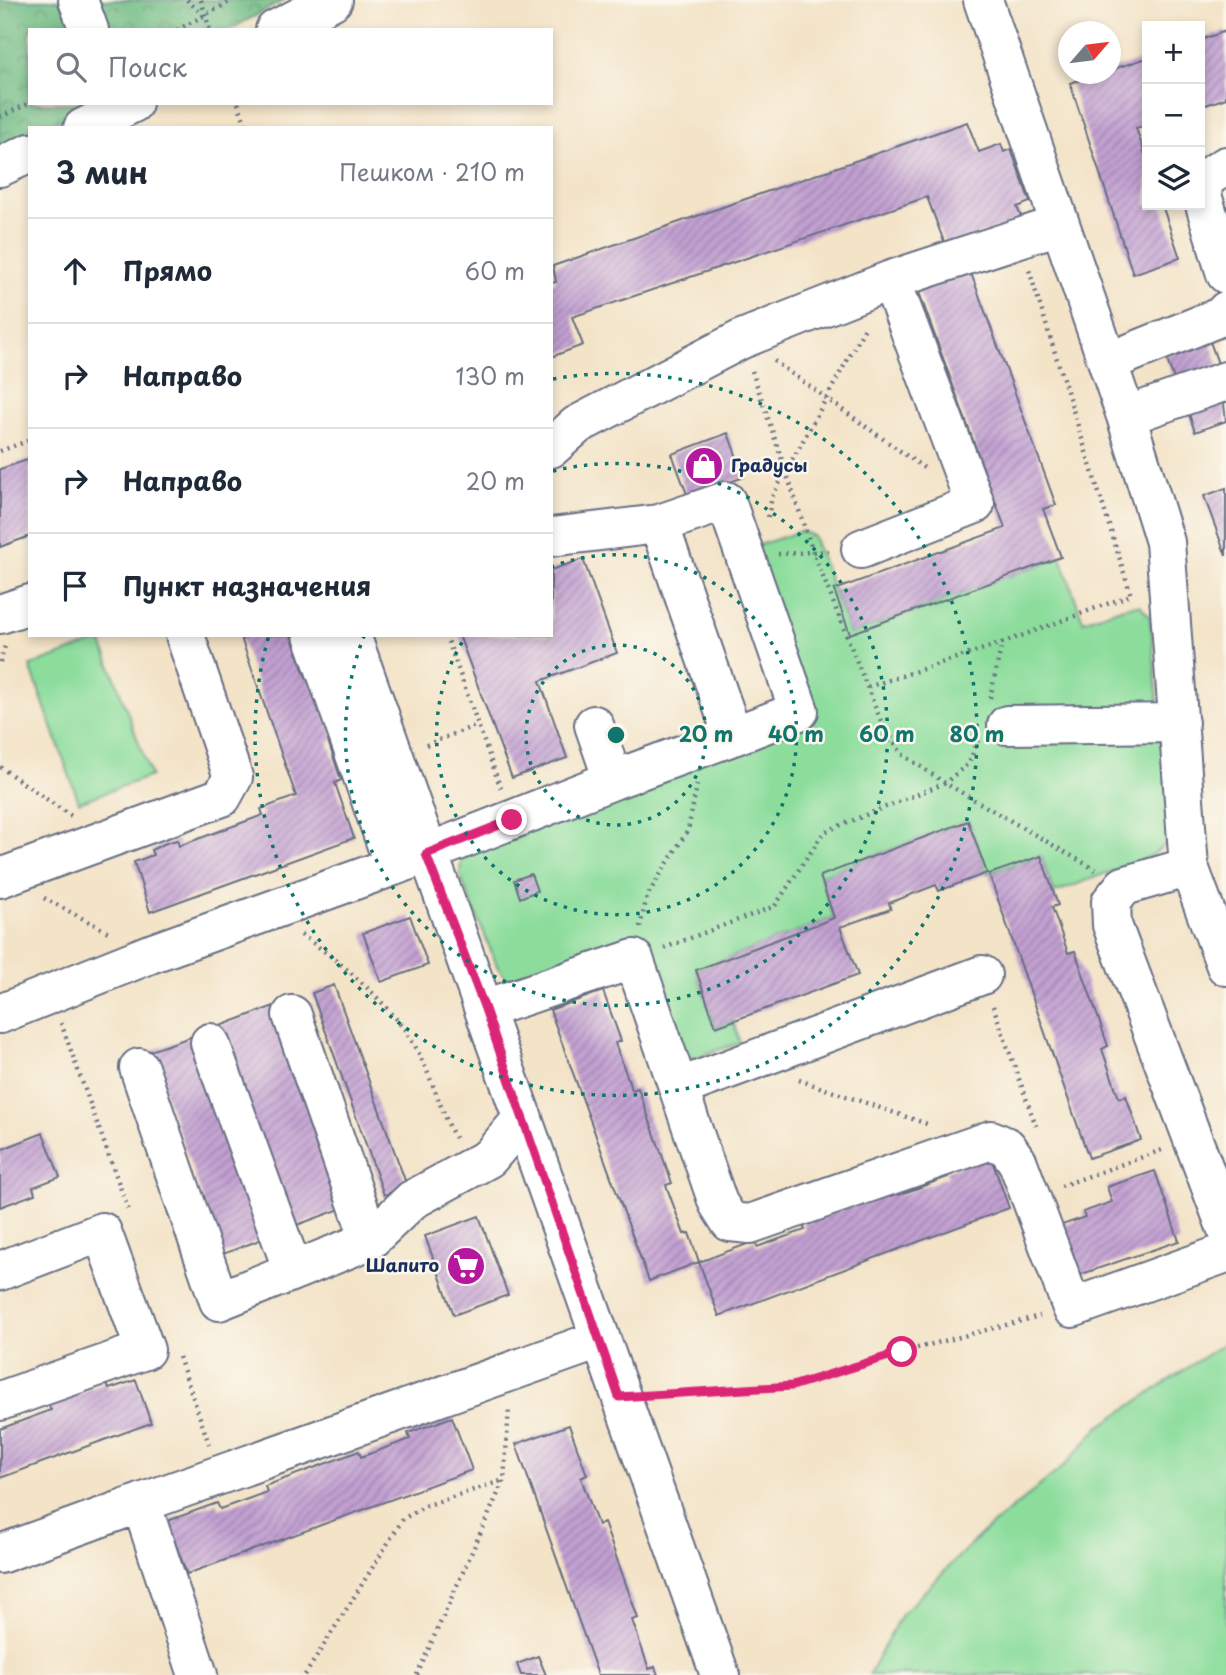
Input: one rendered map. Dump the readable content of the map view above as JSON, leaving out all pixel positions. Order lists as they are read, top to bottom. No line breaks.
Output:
{"places":{"shop":["Градусы"],"supermarket":["Шапито"]},"north":"top right","page":{"map_buttons":["+","−"],"search":"Поиск","heading":["3 мин","Пешком · 210 m"],"list":[["Прямо","60 m"],["Направо","130 m"],["Направо","20 m"],"Пункт назначения"]},"rings":["20 m","40 m","60 m","80 m"]}
